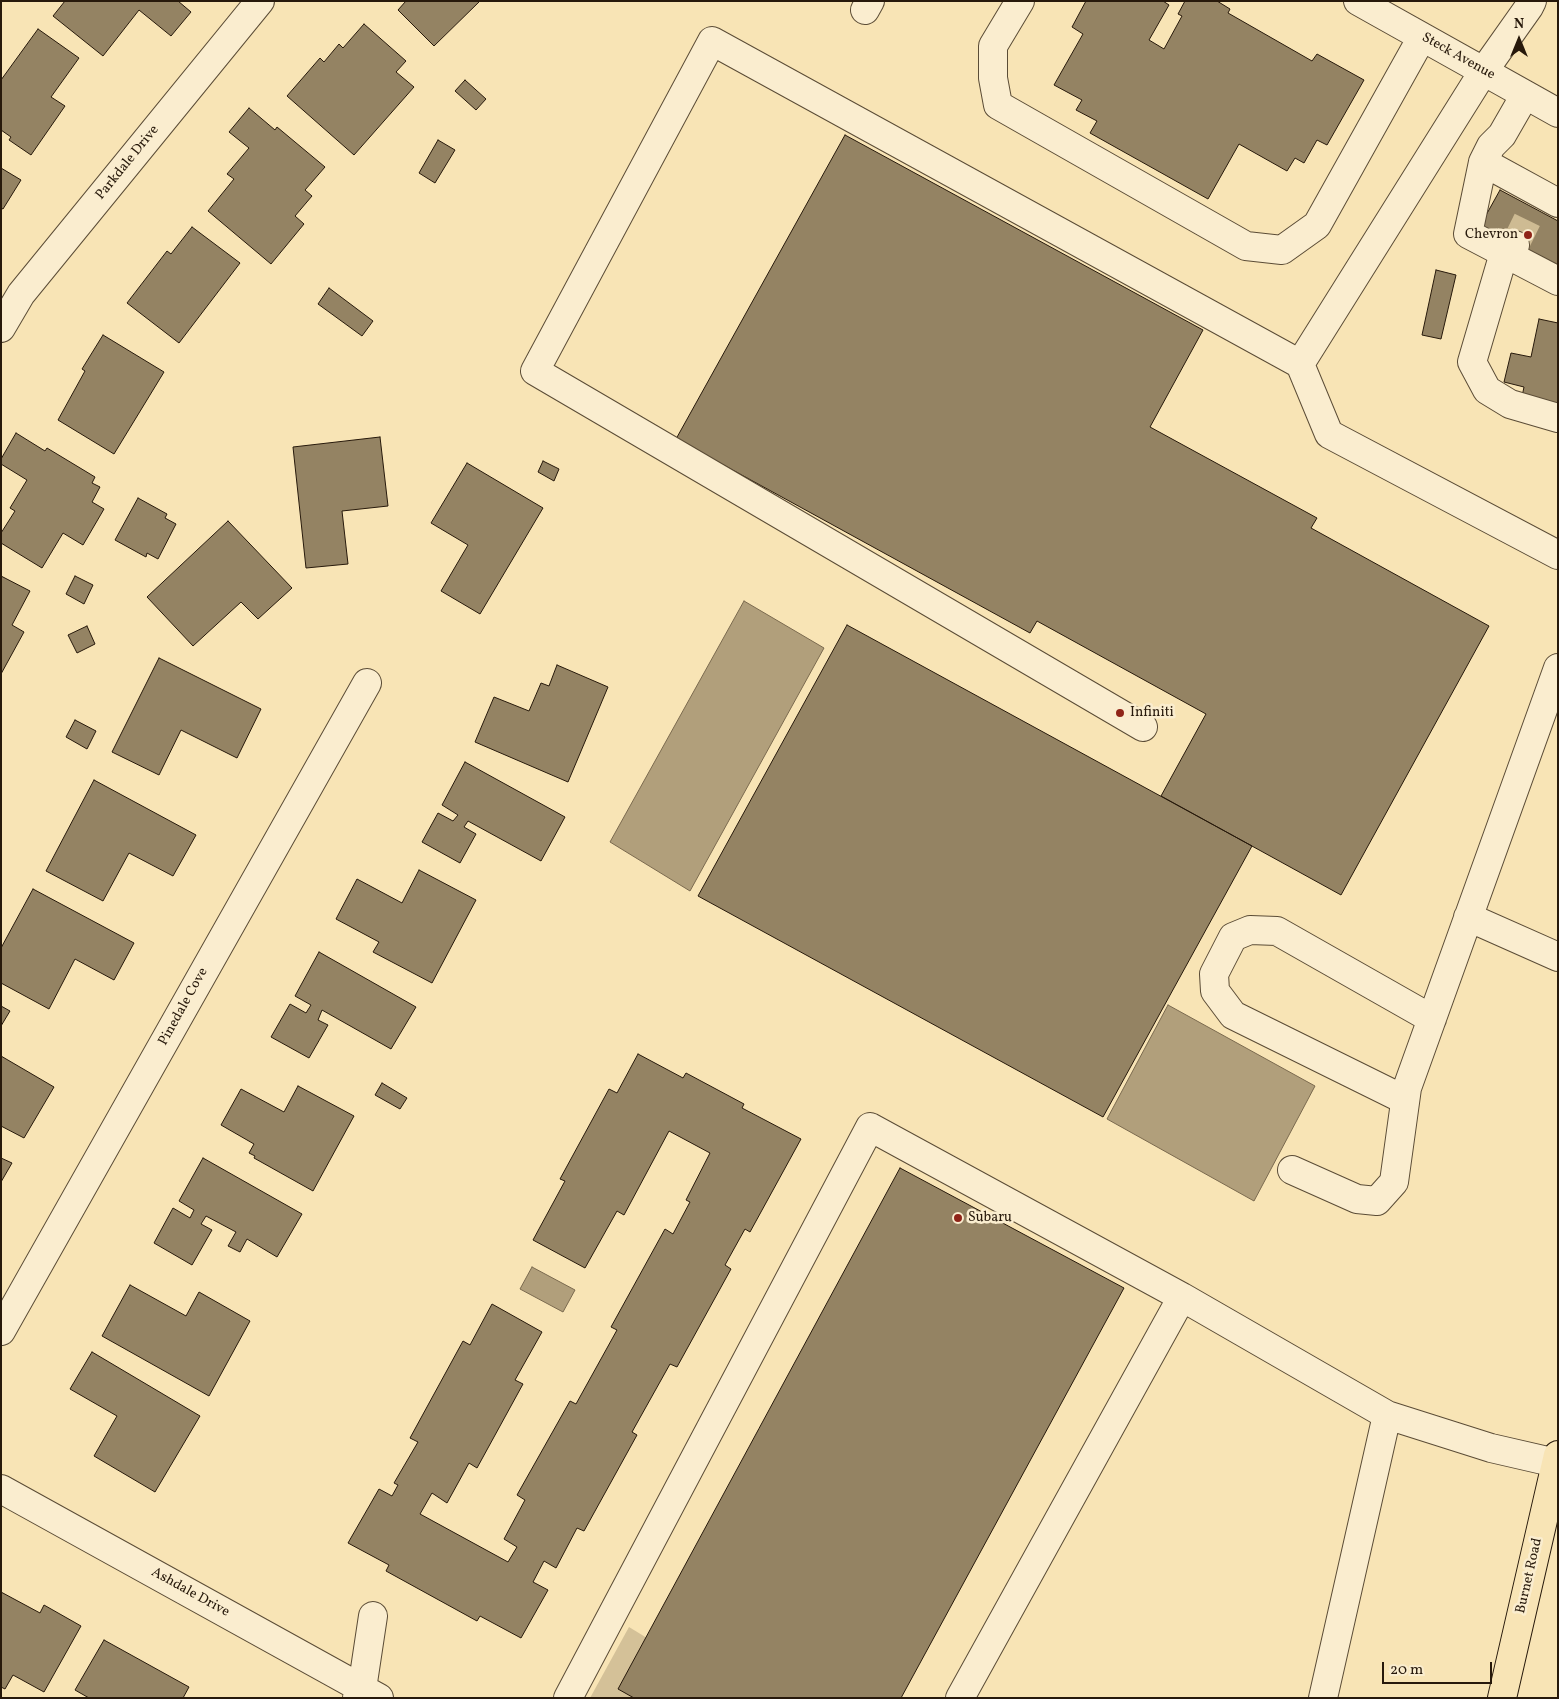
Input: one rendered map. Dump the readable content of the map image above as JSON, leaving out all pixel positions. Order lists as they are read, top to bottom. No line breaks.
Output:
{"streets":{"main road":["Burnet Road"],"street":["Steck Avenue","Parkdale Drive","Pinedale Cove","Ashdale Drive"]},"places":["Chevron","Infiniti","Subaru"],"scale_bar":"20 m","north":"top"}
